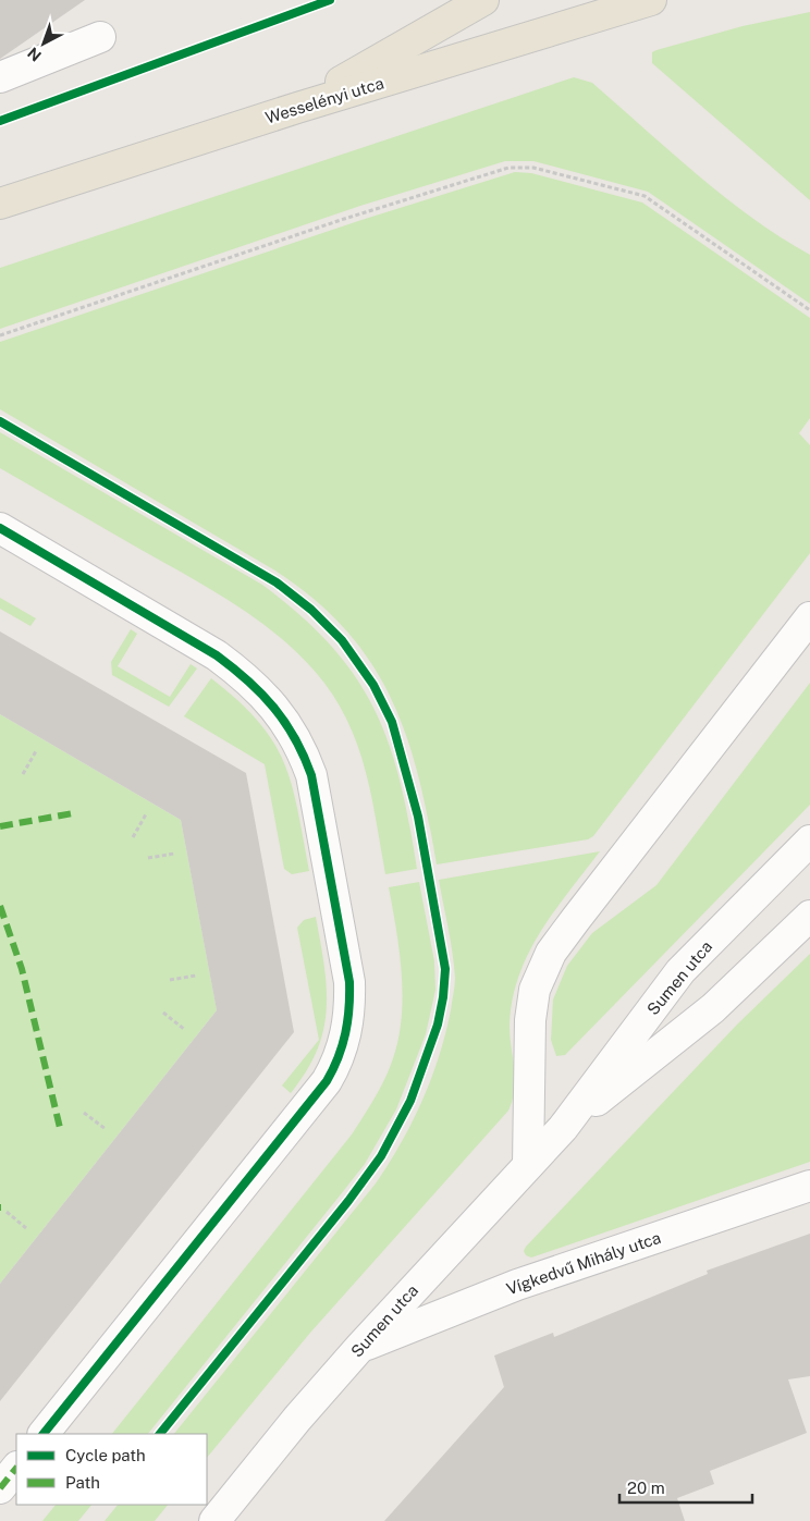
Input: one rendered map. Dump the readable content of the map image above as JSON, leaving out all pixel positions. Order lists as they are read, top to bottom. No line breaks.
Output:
{"streets":{"main road":["Wesselényi utca"],"street":["Sumen utca","Vígkedvű Mihály utca"]},"crossings":[["Sumen utca","Vígkedvű Mihály utca"]],"legend":["Cycle path","Path"],"scale_bar":"20 m","north":"bottom left"}
